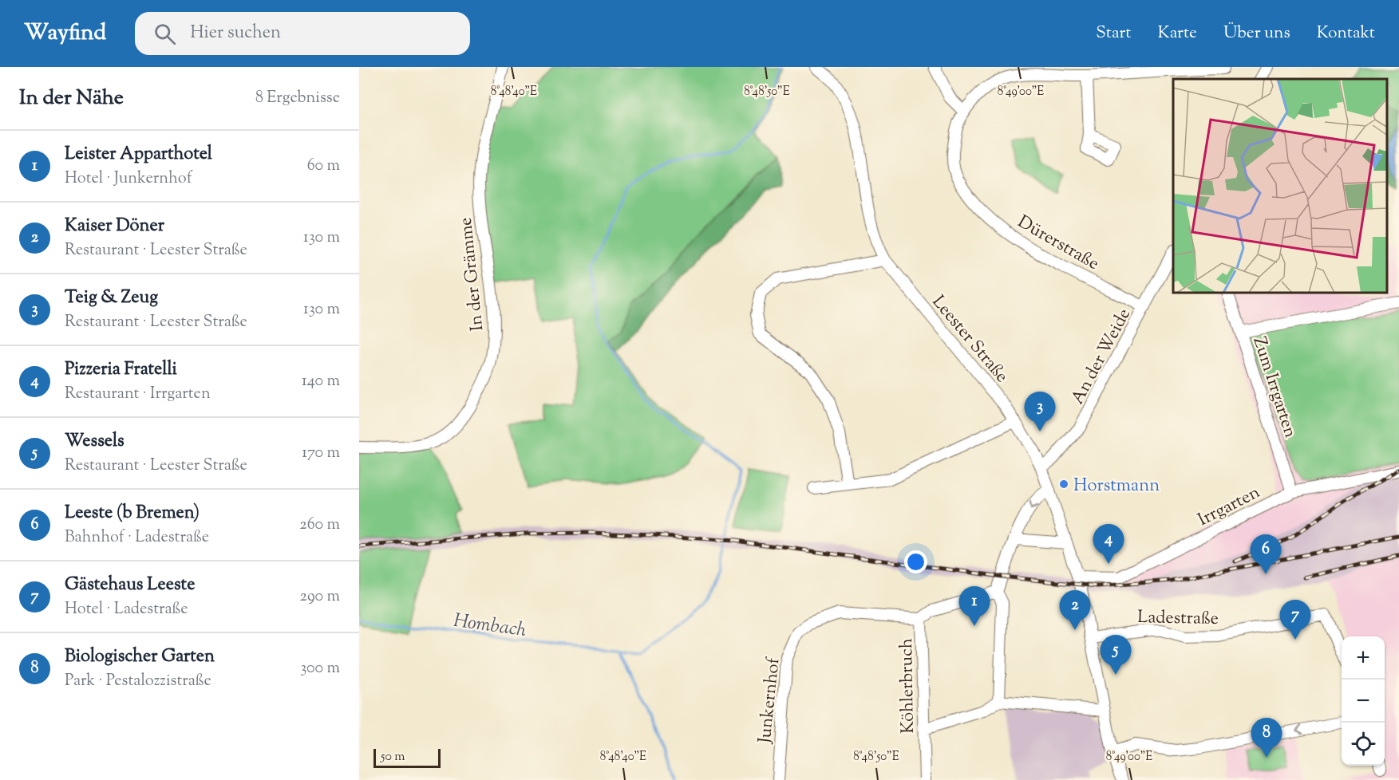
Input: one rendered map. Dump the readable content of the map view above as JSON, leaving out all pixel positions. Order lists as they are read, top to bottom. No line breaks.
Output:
{"streets":{"street":["Dürerstraße","In der Grämme","Leester Straße","An der Weide","Zum Irrgarten","Irrgarten","Ladestraße","Köhlerbruch","Junkernhof"]},"crossings":[["Dürerstraße","An der Weide"],["Leester Straße","An der Weide"],["Leester Straße","Irrgarten"],["Leester Straße","Ladestraße"],["Zum Irrgarten","Irrgarten"],["Köhlerbruch","Junkernhof"]],"water":["Hombach"],"places":["Horstmann"],"scale_bar":"50 m","page":{"header":"Wayfind","search":"Hier suchen","nav":["Start","Karte","Über uns","Kontakt"],"heading":["In der Nähe","8 Ergebnisse"],"list":[{"mark":"1","name":"Leister Apparthotel","note":"Hotel · Junkernhof","value":"60 m"},{"mark":"2","name":"Kaiser Döner","note":"Restaurant · Leester Straße","value":"130 m"},{"mark":"3","name":"Teig & Zeug","note":"Restaurant · Leester Straße","value":"130 m"},{"mark":"4","name":"Pizzeria Fratelli","note":"Restaurant · Irrgarten","value":"140 m"},{"mark":"5","name":"Wessels","note":"Restaurant · Leester Straße","value":"170 m"},{"mark":"6","name":"Leeste (b Bremen)","note":"Bahnhof · Ladestraße","value":"260 m"},{"mark":"7","name":"Gästehaus Leeste","note":"Hotel · Ladestraße","value":"290 m"},{"mark":"8","name":"Biologischer Garten","note":"Park · Pestalozzistraße","value":"300 m"}],"pins":["3","4","6","1","2","7","5","8"],"map_buttons":["+","−"],"scale":"50 m"},"coordinates":["8°48'40\"E","8°48'50\"E","8°49'00\"E"]}
